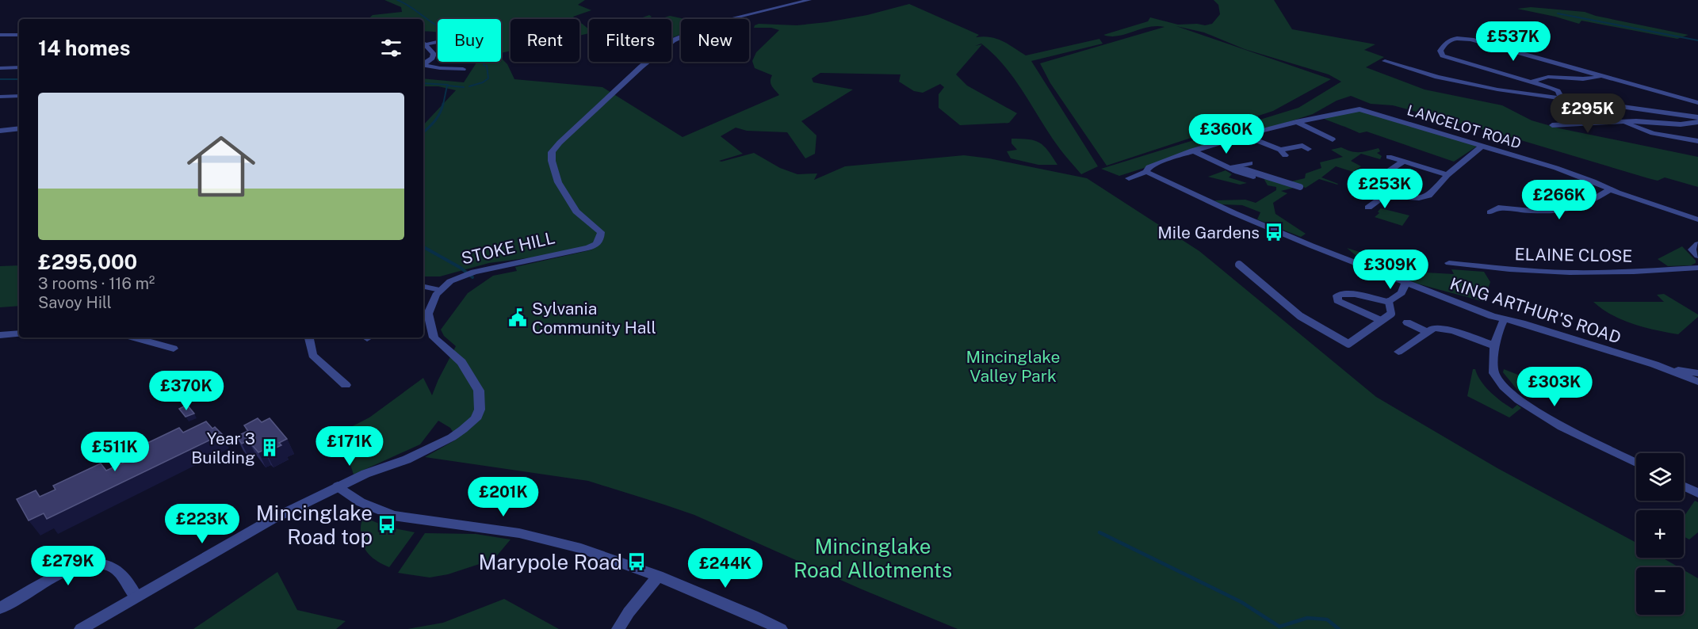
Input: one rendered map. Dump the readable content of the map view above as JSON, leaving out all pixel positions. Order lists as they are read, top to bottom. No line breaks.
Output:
{"streets":{"street":["LANCELOT ROAD","STOKE HILL","ELAINE CLOSE","KING ARTHUR'S ROAD"]},"parks":["Mincinglake Valley Park","Mincinglake Road Allotments"],"places":{"bus stop":["Mile Gardens","Mincinglake Road top","Marypole Road"],"public building":["Sylvania Community Hall"],"building":["Year 3 Building"]},"page":{"chip":["Buy","Rent","Filters","New"],"heading":"14 homes","price":["£537K","£295K","£360K","£253K","£266K","£309K","£303K","£370K","£171K","£511K","£201K","£223K","£279K","£244K"],"list":[{"name":"£295,000","note":"3 rooms · 116 m² · Savoy Hill"}],"map_buttons":["+","−"]}}
